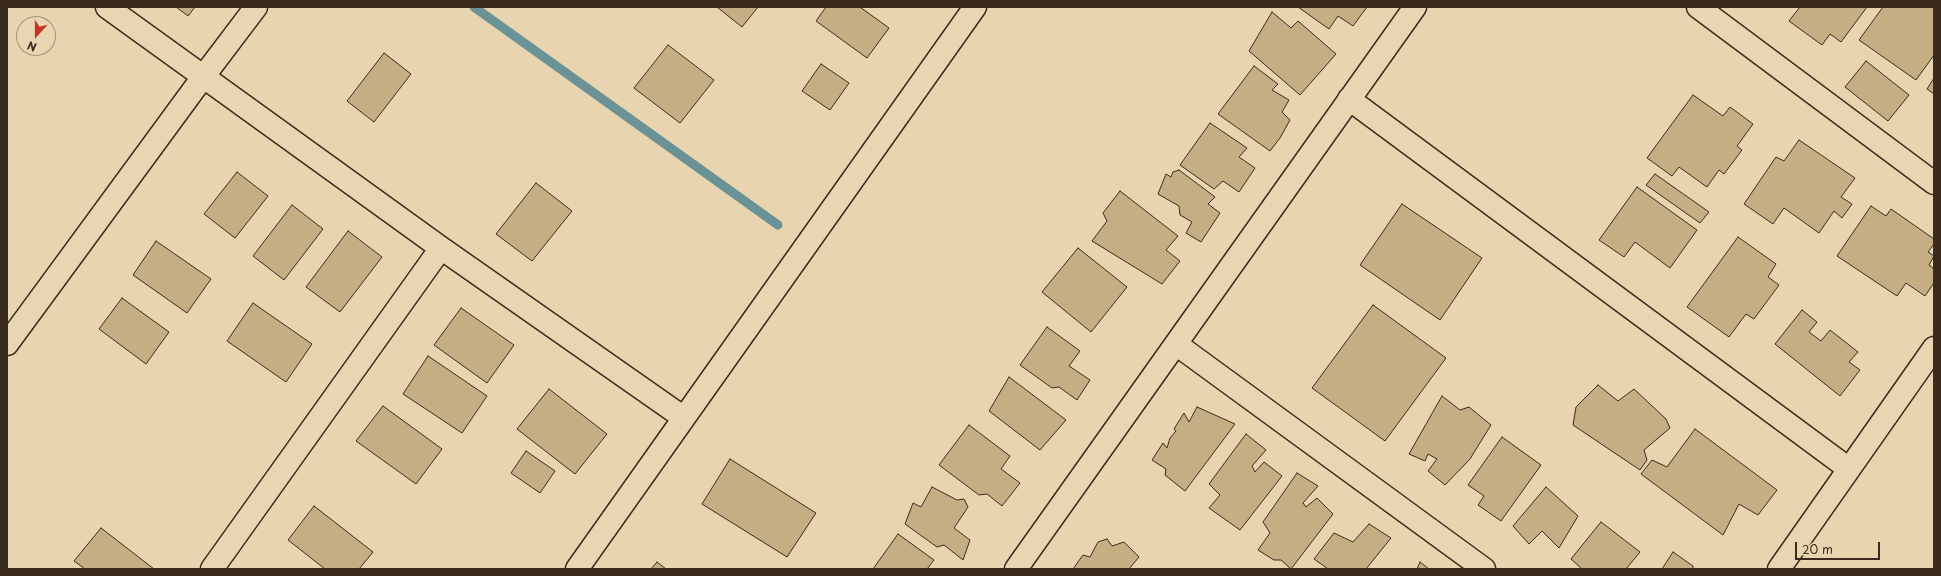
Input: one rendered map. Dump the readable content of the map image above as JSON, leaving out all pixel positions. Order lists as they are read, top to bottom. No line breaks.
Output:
{"scale_bar":"20 m","north":"bottom"}
